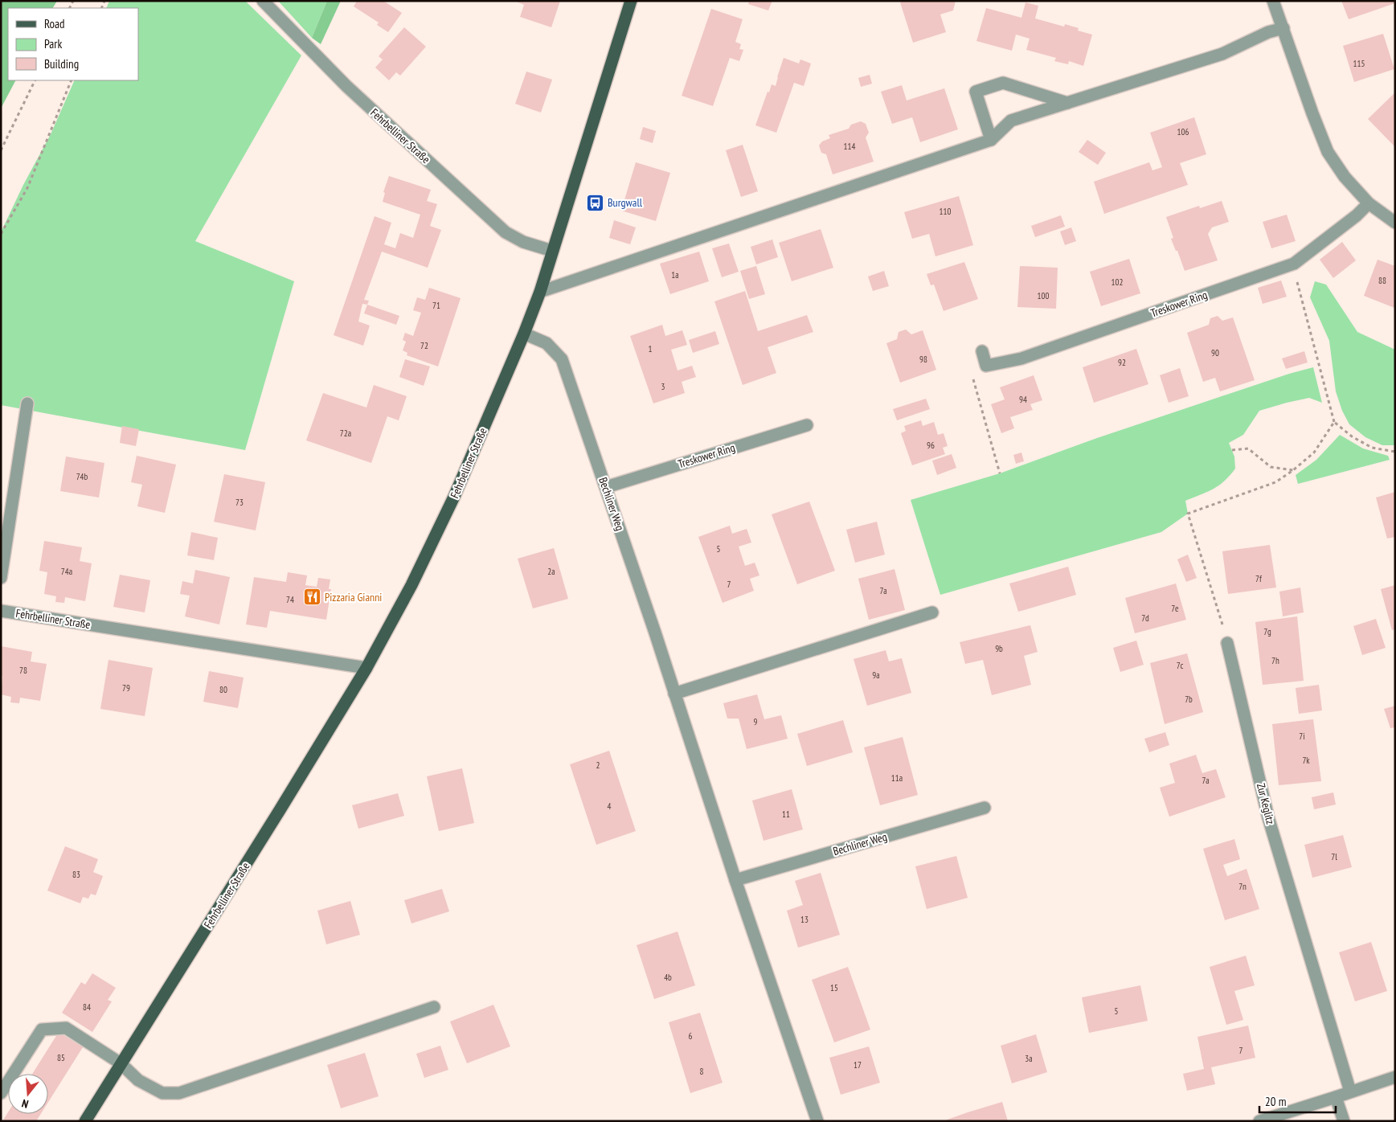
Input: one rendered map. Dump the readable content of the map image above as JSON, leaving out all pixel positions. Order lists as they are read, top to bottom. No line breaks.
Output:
{"streets":{"main road":["Fehrbelliner Straße"],"street":["Treskower Ring","Bechliner Weg","Zur Keglitz"]},"crossings":[["Fehrbelliner Straße","Bechliner Weg"],["Treskower Ring","Bechliner Weg"]],"places":{"bus stop":["Burgwall"],"restaurant":["Pizzaria Gianni"]},"house_numbers":["115","106","114","110","1a","88","102","100","71","72","1","90","98","92","3","94","72a","96","74b","73","5","74a","2a","7f","7","7a","74","7e","7d","7g","9b","7h","7c","78","9a","79","80","7b","9","7i","7k","2","11a","7a","4","11","7l","83","7n","13","4b","15","84","5","6","7","85","3a","17","8"],"legend":["Road","Park","Building"],"scale_bar":"20 m","north":"bottom"}
